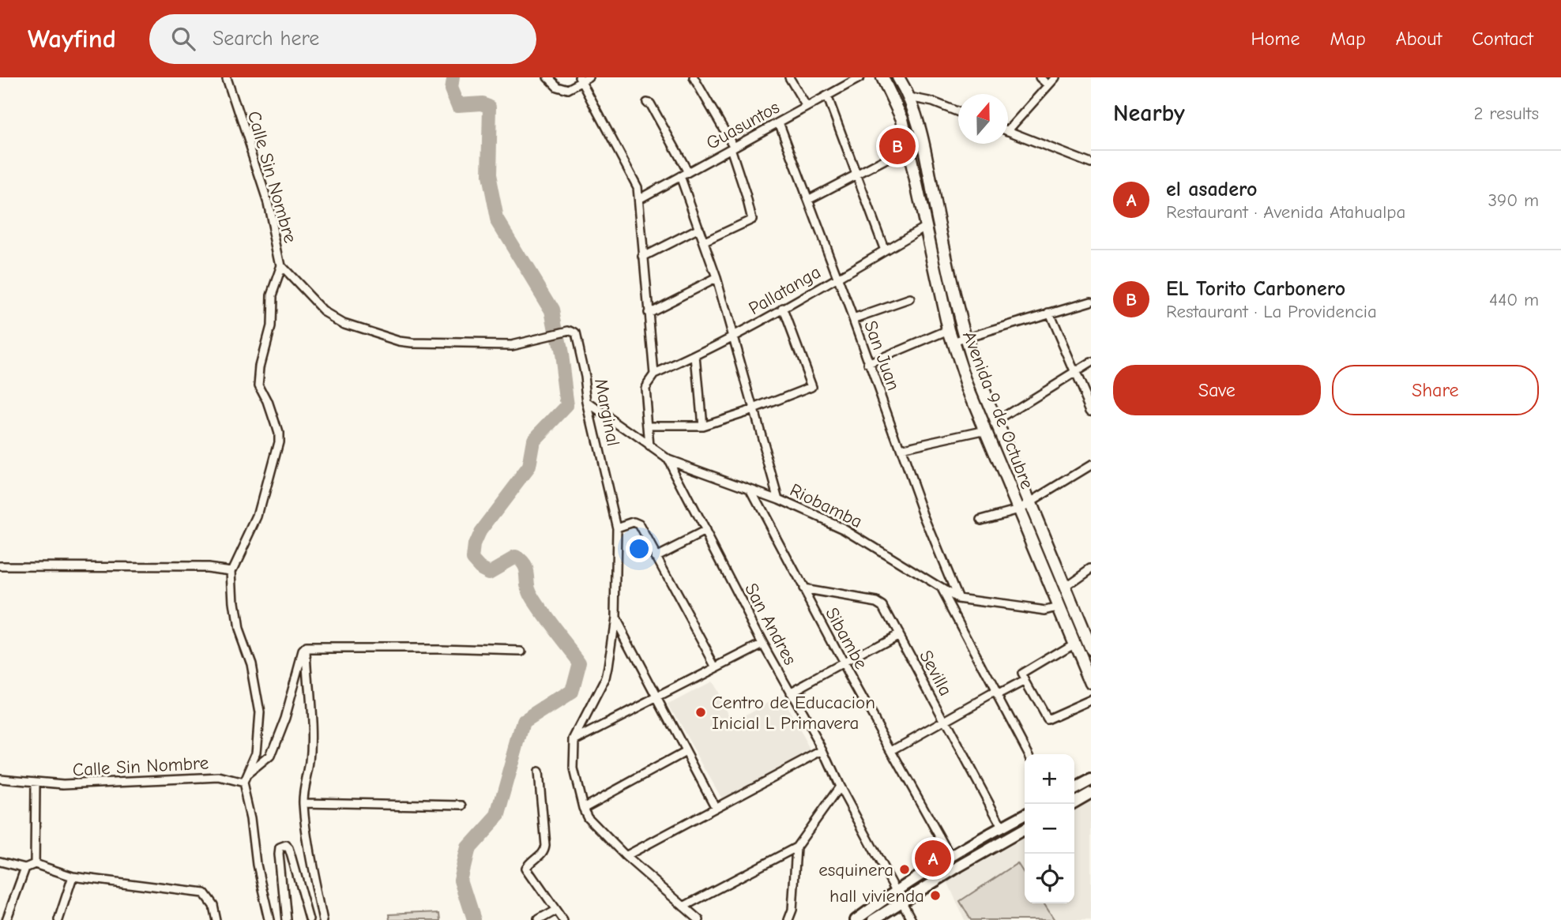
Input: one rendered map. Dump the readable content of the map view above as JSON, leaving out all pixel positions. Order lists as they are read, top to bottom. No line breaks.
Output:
{"streets":{"main road":["Avenida 9 de Octubre"],"street":["Guasuntos","Calle Sin Nombre","Pallatanga","San Juan","Marginal","Riobamba","San Andres","Sibambe","Sevilla"]},"crossings":[["Guasuntos","San Juan"],["Calle Sin Nombre","Marginal"],["Pallatanga","San Juan"],["Pallatanga","Avenida 9 de Octubre"],["San Juan","Riobamba"],["Avenida 9 de Octubre","Riobamba"],["Marginal","Riobamba"],["Riobamba","San Andres"],["Riobamba","Sibambe"],["Sibambe","Sevilla"]],"places":["Centro de Educacion Inicial L Primavera","esquinera","hall vivienda"],"north":"top","page":{"header":"Wayfind","search":"Search here","nav":["Home","Map","About","Contact"],"heading":["Nearby","2 results"],"pins":["B","A"],"list":[{"mark":"A","name":"el asadero","note":"Restaurant · Avenida Atahualpa","value":"390 m"},{"mark":"B","name":"EL Torito Carbonero","note":"Restaurant · La Providencia","value":"440 m"}],"buttons":["Save","Share"],"map_buttons":["+","−"]}}
